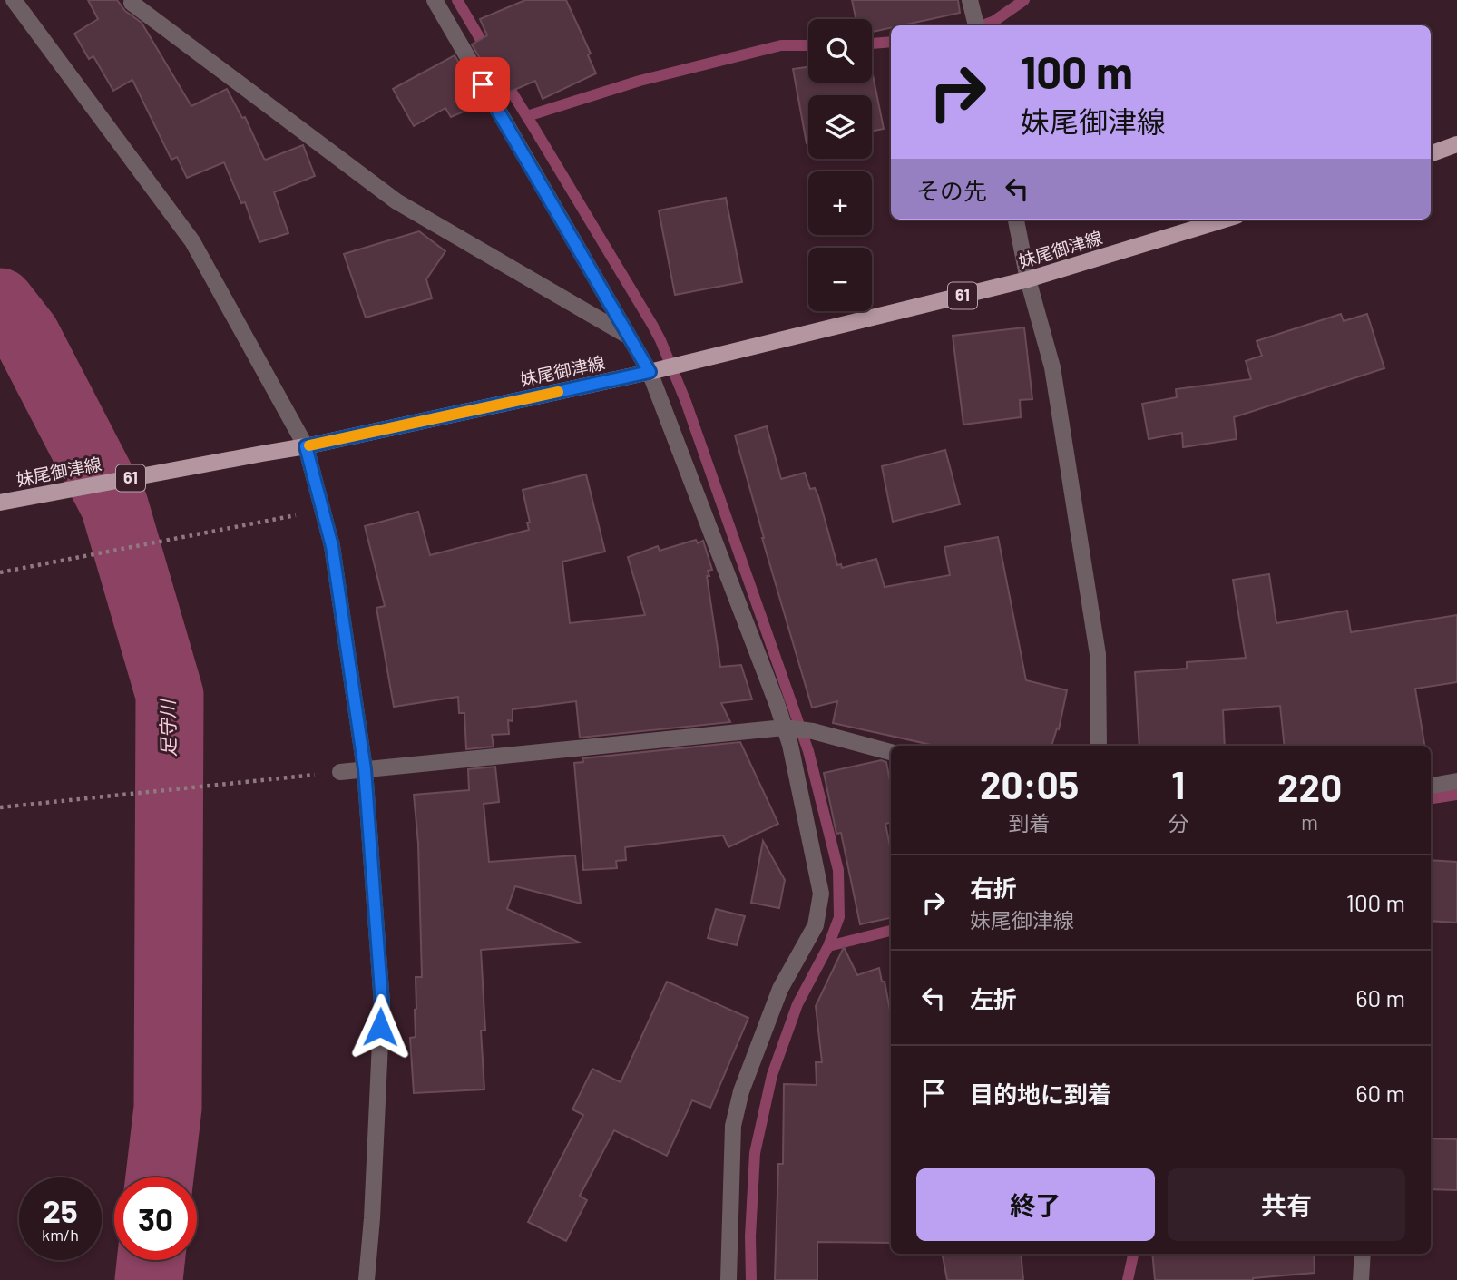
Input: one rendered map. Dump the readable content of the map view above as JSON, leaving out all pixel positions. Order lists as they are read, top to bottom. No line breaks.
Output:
{"streets":{"main road":["妹尾御津線","61"]},"water":["足守川"],"page":{"map_buttons":["+","−"],"turn":["100 m","妹尾御津線"],"then":"その先","eta":["20:05","到着","1","分","220","m"],"list":[{"name":"右折","note":"妹尾御津線","value":"100 m"},{"name":"左折","value":"60 m"},{"name":"目的地に到着","value":"60 m"}],"buttons":["終了","共有"],"speed":"25 km/h","limit":"30"}}
